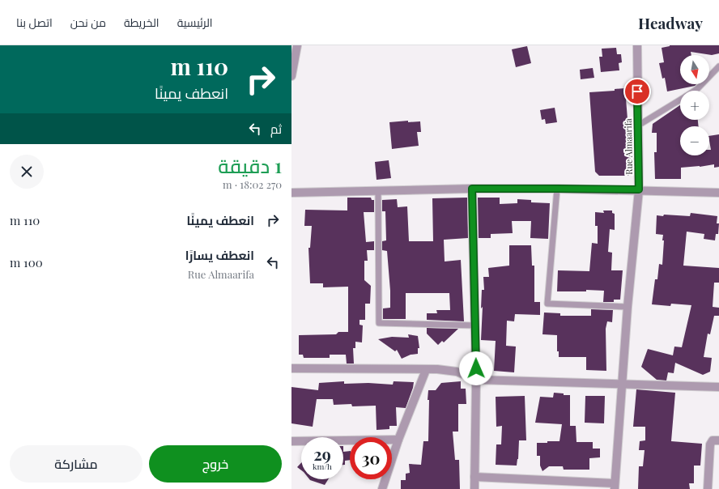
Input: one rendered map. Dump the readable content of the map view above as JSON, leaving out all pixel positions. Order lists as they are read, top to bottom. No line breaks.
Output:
{"streets":{"street":["Rue Almaarifa"]},"north":"bottom","page":{"header":"Headway","nav":["الرئيسية","الخريطة","من نحن","اتصل بنا"],"turn":["110 m","انعطف يمينًا"],"map_buttons":["+","−"],"then":"ثم","heading":["1 دقيقة","270 m · 18:02"],"list":[{"name":"انعطف يمينًا","value":"110 m"},{"name":"انعطف يسارًا","note":"Rue Almaarifa","value":"100 m"}],"speed":"29 km/h","limit":"30","buttons":["خروج","مشاركة"]}}
